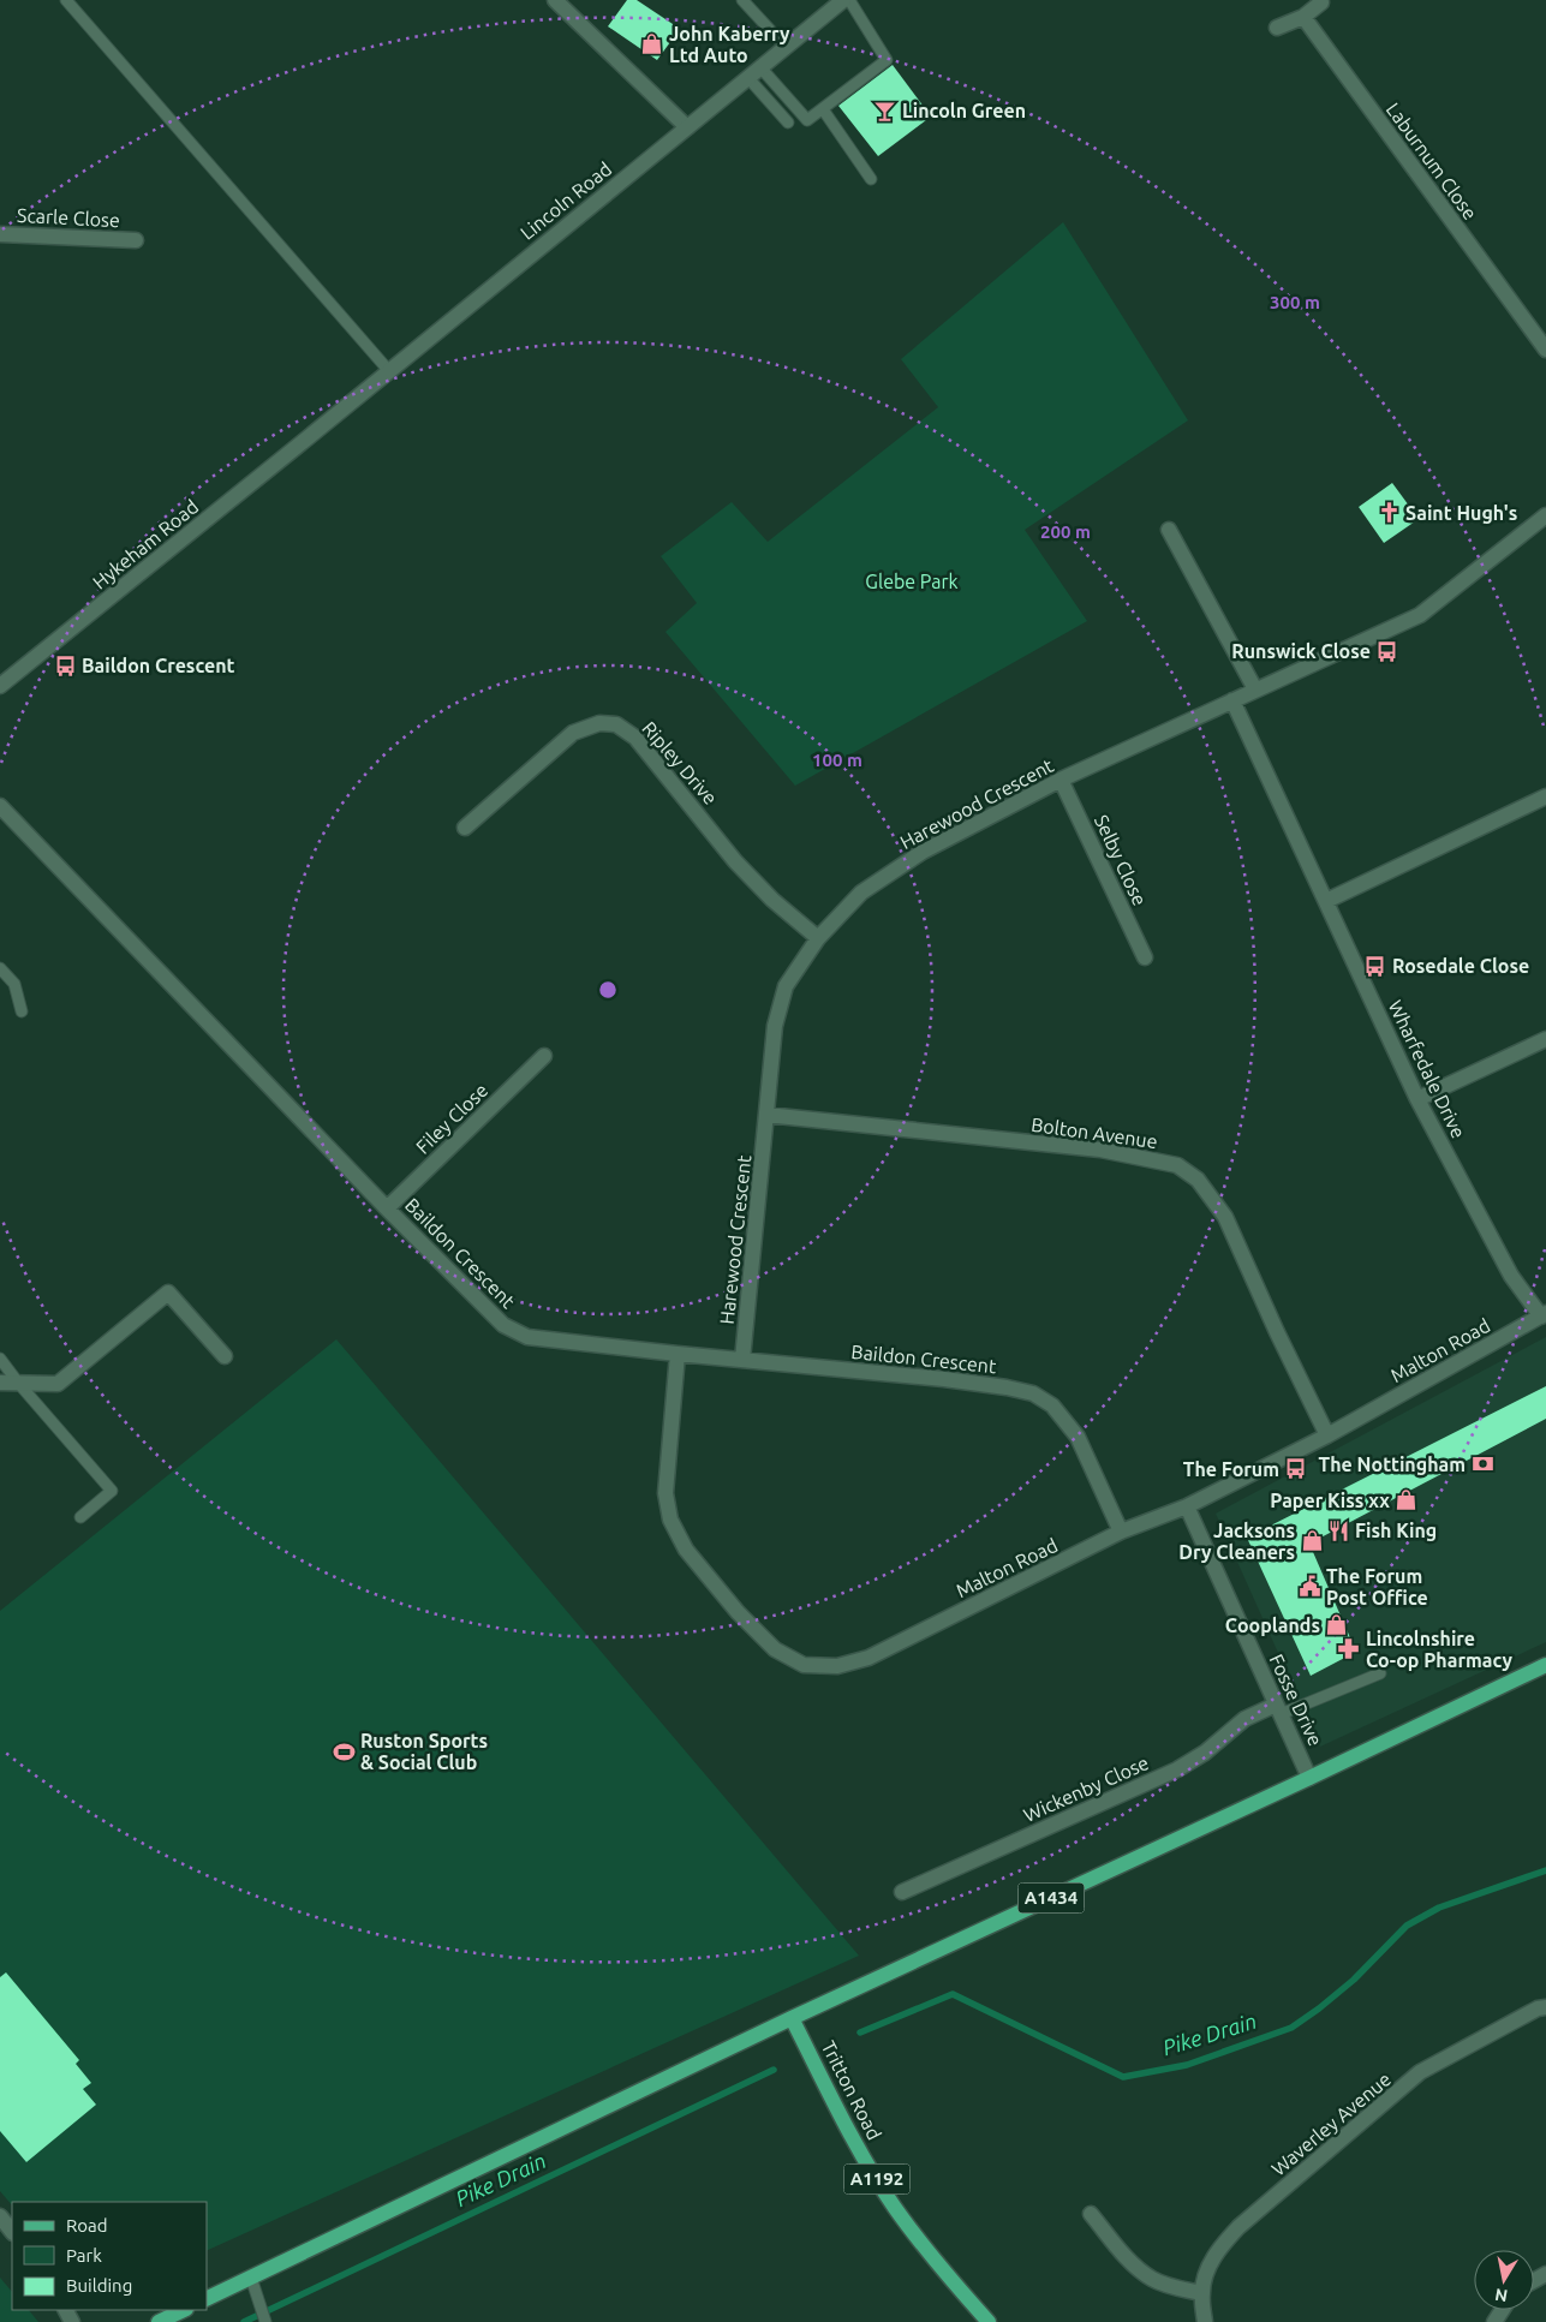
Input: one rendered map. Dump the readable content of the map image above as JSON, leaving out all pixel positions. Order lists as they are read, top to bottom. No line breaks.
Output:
{"streets":{"main road":["A1434","Tritton Road","A1192"],"street":["Laburnum Close","Lincoln Road","Scarle Close","Hykeham Road","Ripley Drive","Harewood Crescent","Selby Close","Wharfedale Drive","Filey Close","Bolton Avenue","Baildon Crescent","Malton Road","Fosse Drive","Wickenby Close","Waverley Avenue"]},"crossings":[["Lincoln Road","Hykeham Road"],["Ripley Drive","Harewood Crescent"],["Harewood Crescent","Selby Close"],["Harewood Crescent","Wharfedale Drive"],["Harewood Crescent","Bolton Avenue"],["Harewood Crescent","Baildon Crescent"],["Wharfedale Drive","Malton Road"],["Filey Close","Baildon Crescent"],["Bolton Avenue","Malton Road"],["Baildon Crescent","Malton Road"],["Malton Road","Fosse Drive"],["Fosse Drive","Wickenby Close"],["Fosse Drive","A1434"],["A1434","Tritton Road"]],"water":["Pike Drain"],"parks":["Glebe Park"],"places":{"shop":["John Kaberry Ltd Auto","Paper Kiss xx","Jacksons Dry Cleaners","Cooplands"],"bar":["Lincoln Green"],"church":["Saint Hugh's"],"bus stop":["Runswick Close","Baildon Crescent","Rosedale Close","The Forum"],"bank":["The Nottingham"],"restaurant":["Fish King"],"public building":["The Forum Post Office"],"pharmacy":["Lincolnshire Co-op Pharmacy"],"sports":["Ruston Sports & Social Club"]},"legend":["Road","Park","Building"],"north":"bottom","rings":["300 m","200 m","100 m"]}
